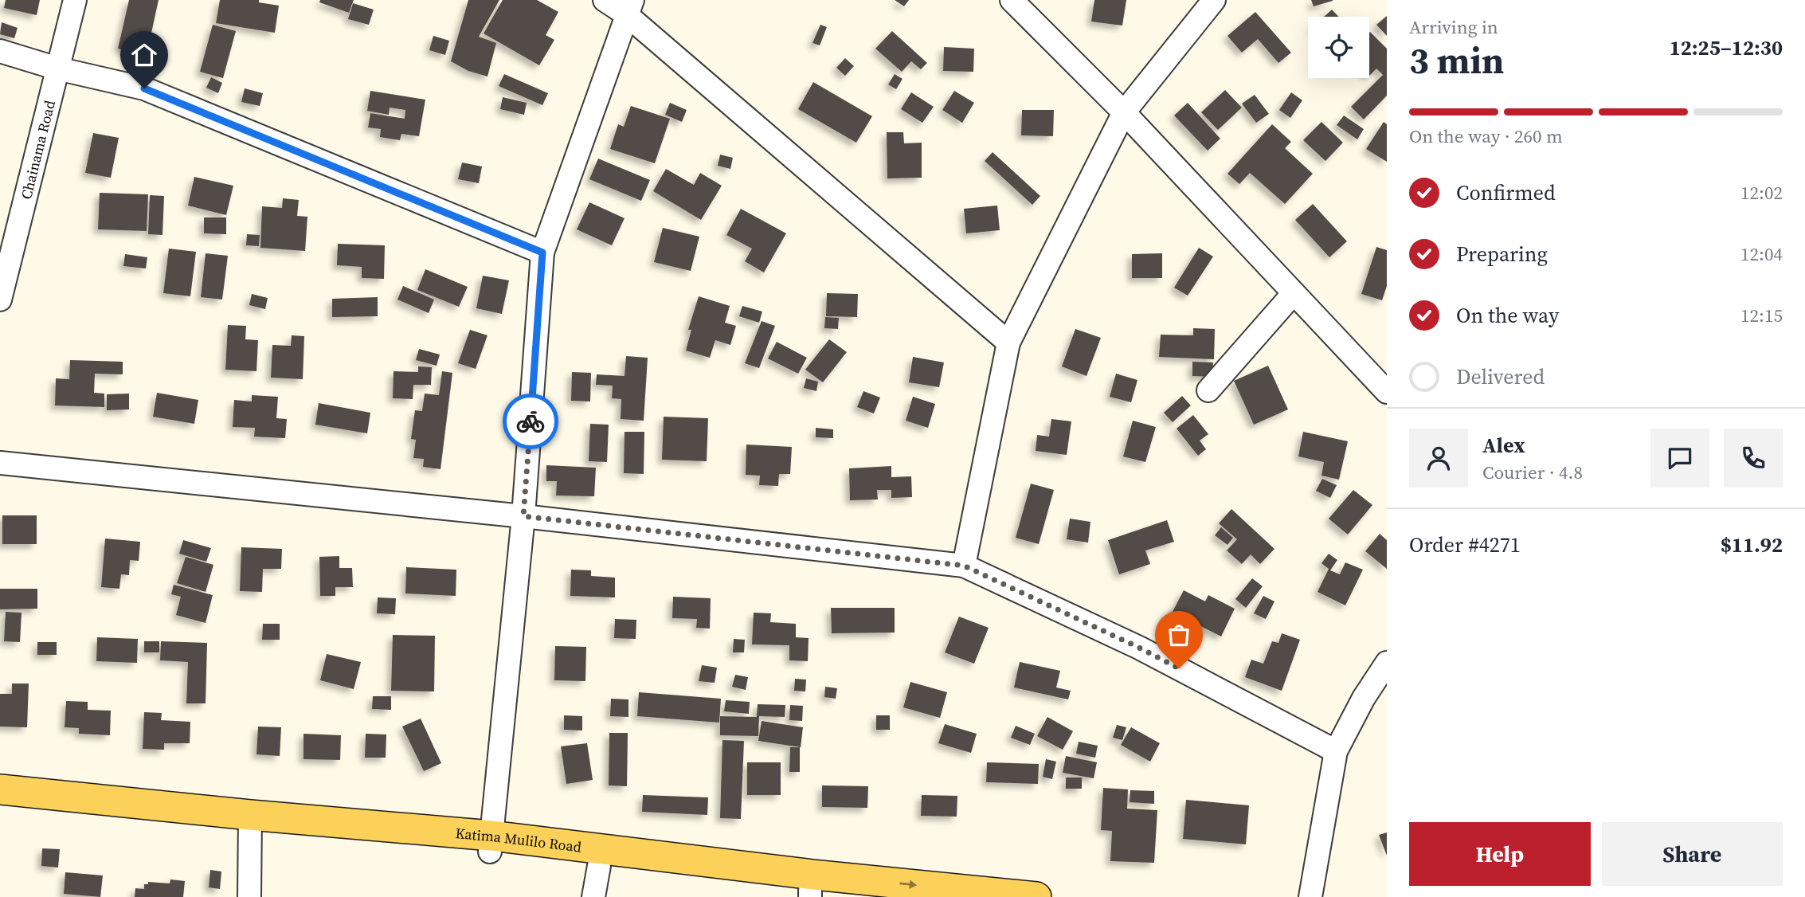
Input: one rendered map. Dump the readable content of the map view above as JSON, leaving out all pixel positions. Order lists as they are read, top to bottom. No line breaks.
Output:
{"streets":{"main road":["Katima Mulilo Road"],"street":["Chainama Road"]},"page":{"heading":["3 min","Arriving in","12:25–12:30"],"panel":["Alex","Courier · 4.8","Order #4271","$11.92"],"bar":"On the way · 260 m","list":[["Confirmed","12:02"],["Preparing","12:04"],["On the way","12:15"],"Delivered"],"buttons":["Help","Share"]}}
